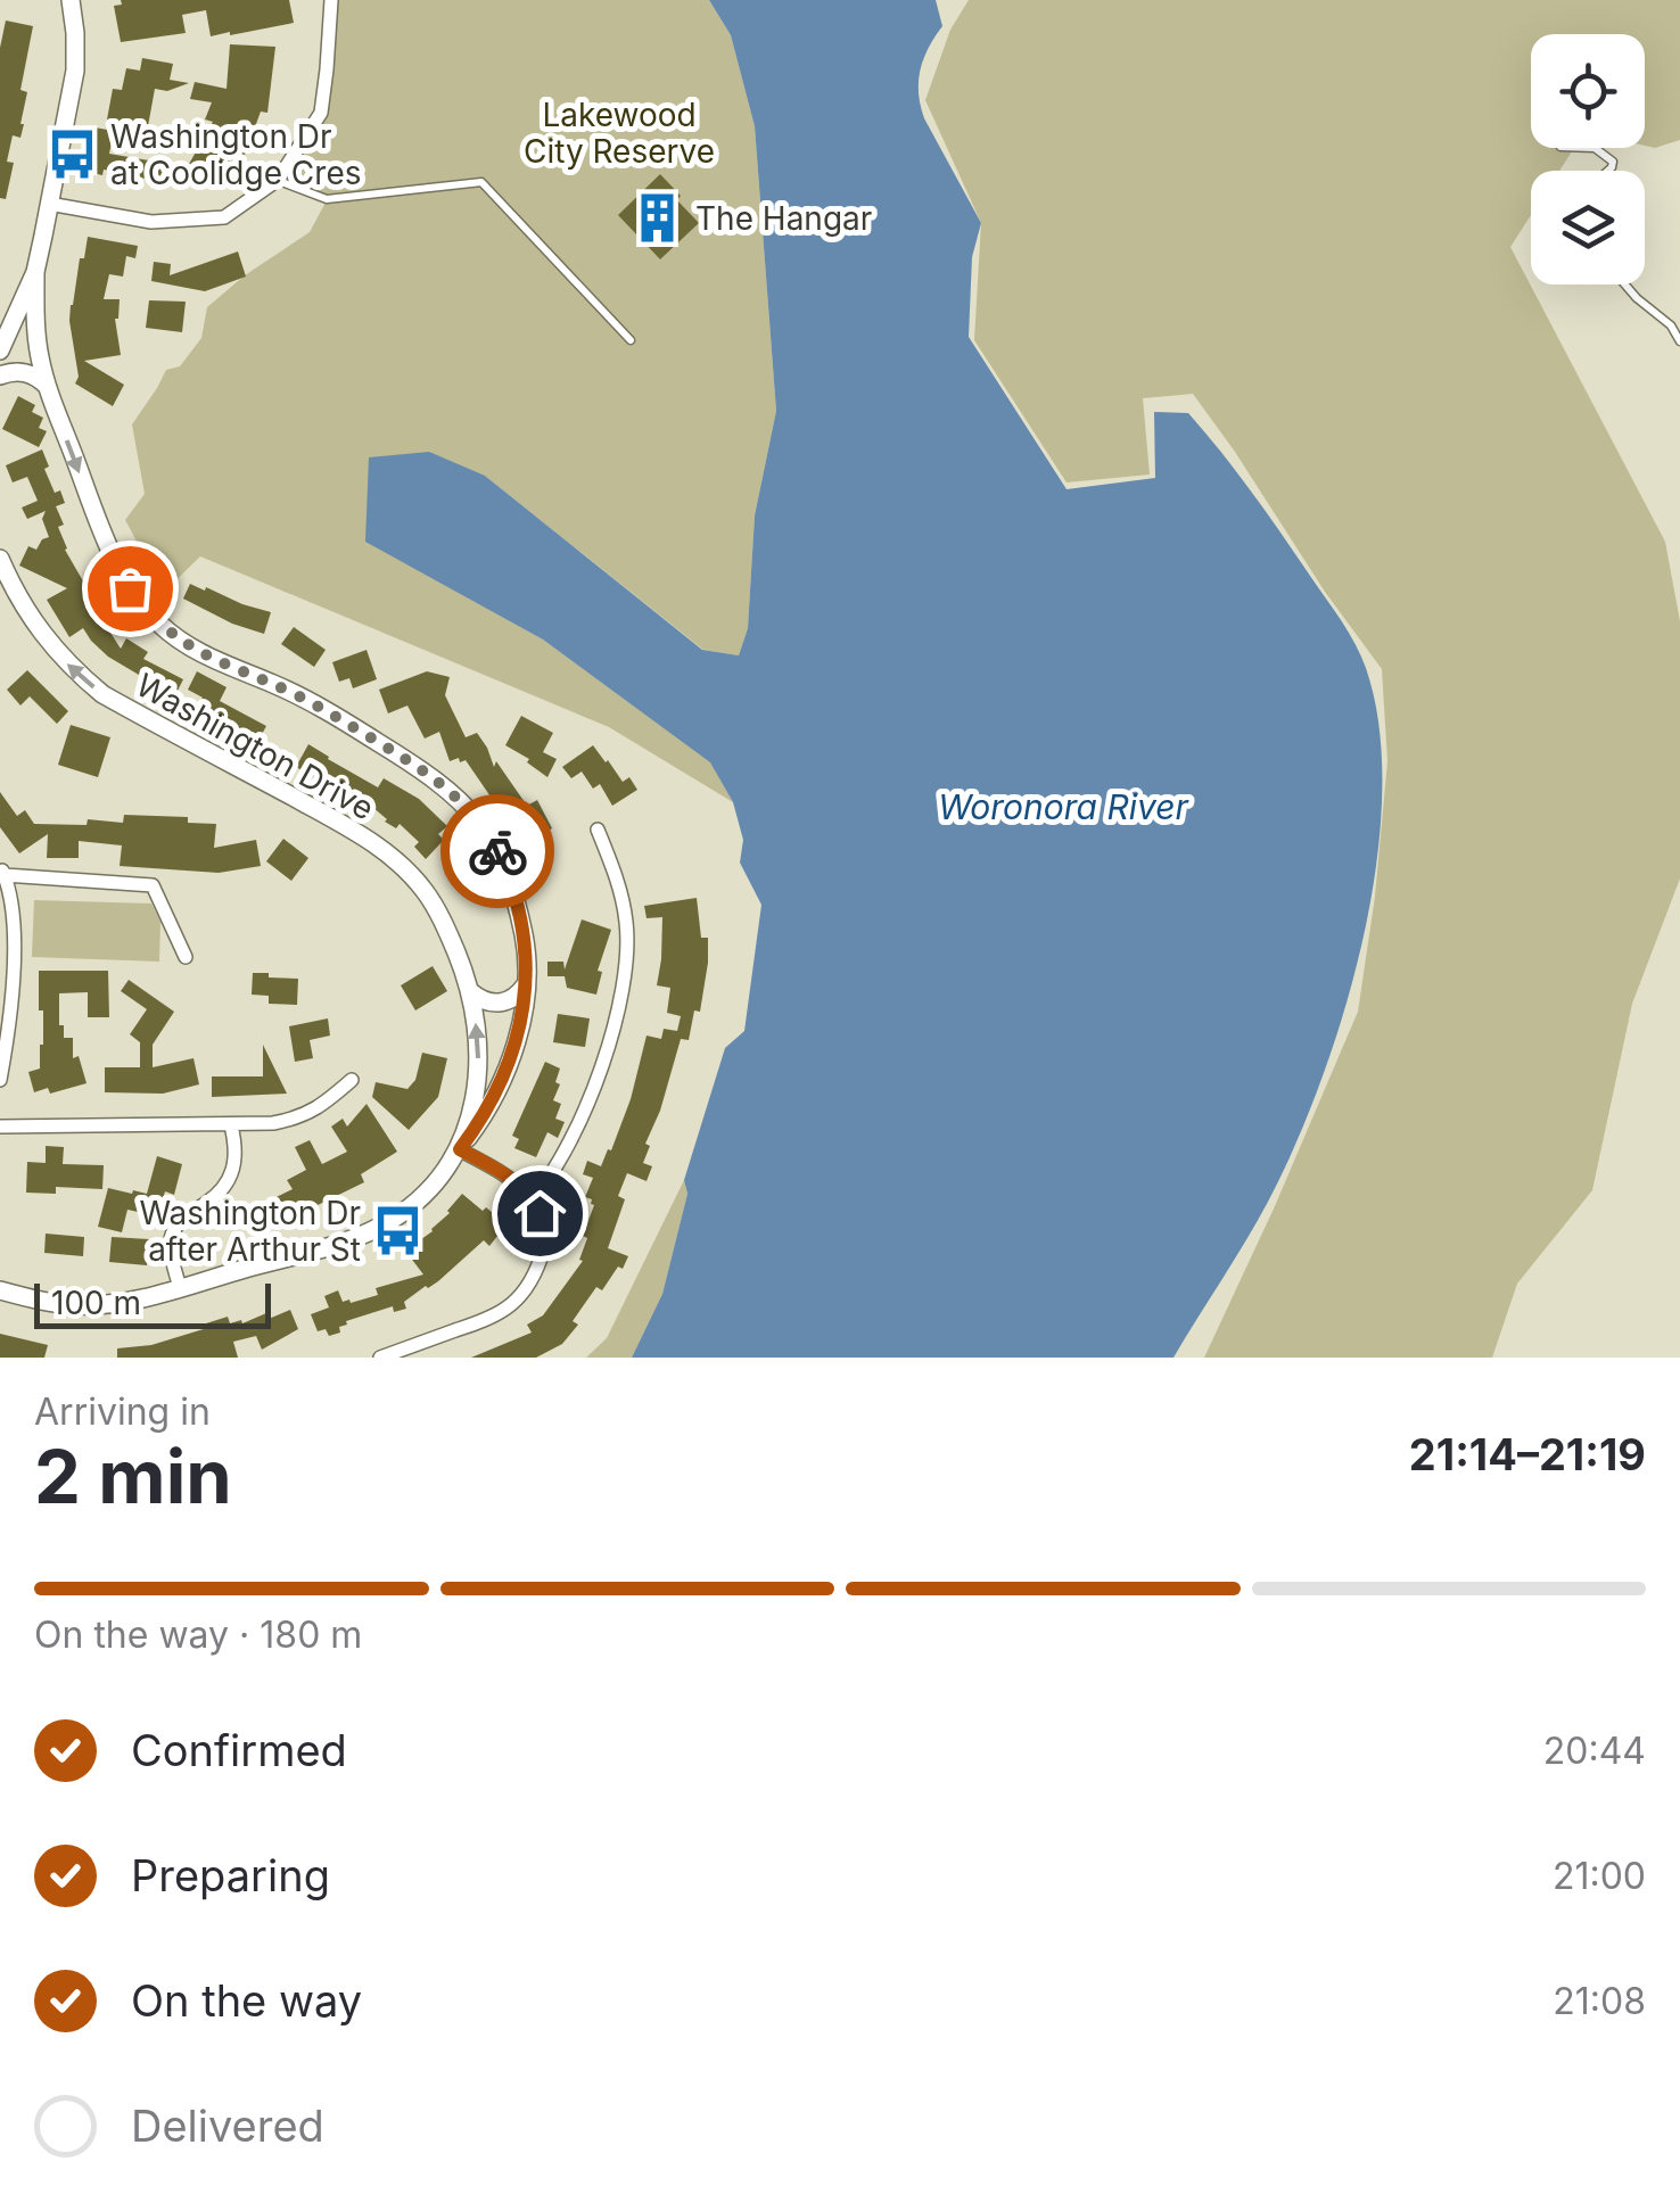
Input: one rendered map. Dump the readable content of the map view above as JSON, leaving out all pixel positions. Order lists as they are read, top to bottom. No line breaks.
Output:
{"streets":{"street":["Washington Drive"]},"water":["Woronora River"],"parks":["Lakewood City Reserve"],"places":{"bus stop":["Washington Dr at Coolidge Cres","Washington Dr after Arthur St"],"building":["The Hangar"]},"scale_bar":"100 m","page":{"scale":"100 m","heading":["2 min","Arriving in","21:14–21:19"],"bar":"On the way · 180 m","list":[["Confirmed","20:44"],["Preparing","21:00"],["On the way","21:08"],"Delivered"]}}
